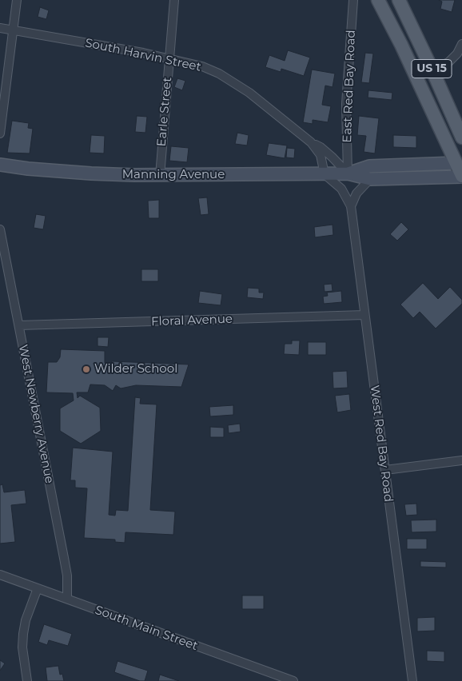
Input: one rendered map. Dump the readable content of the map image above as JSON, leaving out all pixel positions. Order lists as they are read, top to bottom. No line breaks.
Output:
{"streets":{"main road":["US 15","Manning Avenue"],"street":["South Harvin Street","East Red Bay Road","Earle Street","Floral Avenue","West Newberry Avenue","West Red Bay Road","South Main Street"]},"crossings":[["South Harvin Street","East Red Bay Road"],["South Harvin Street","Earle Street"],["South Harvin Street","Manning Avenue"],["South Harvin Street","West Red Bay Road"],["US 15","Manning Avenue"],["East Red Bay Road","Manning Avenue"],["Earle Street","Manning Avenue"],["Manning Avenue","West Red Bay Road"],["Floral Avenue","West Newberry Avenue"],["Floral Avenue","West Red Bay Road"],["West Newberry Avenue","South Main Street"]],"places":["Wilder School"]}
